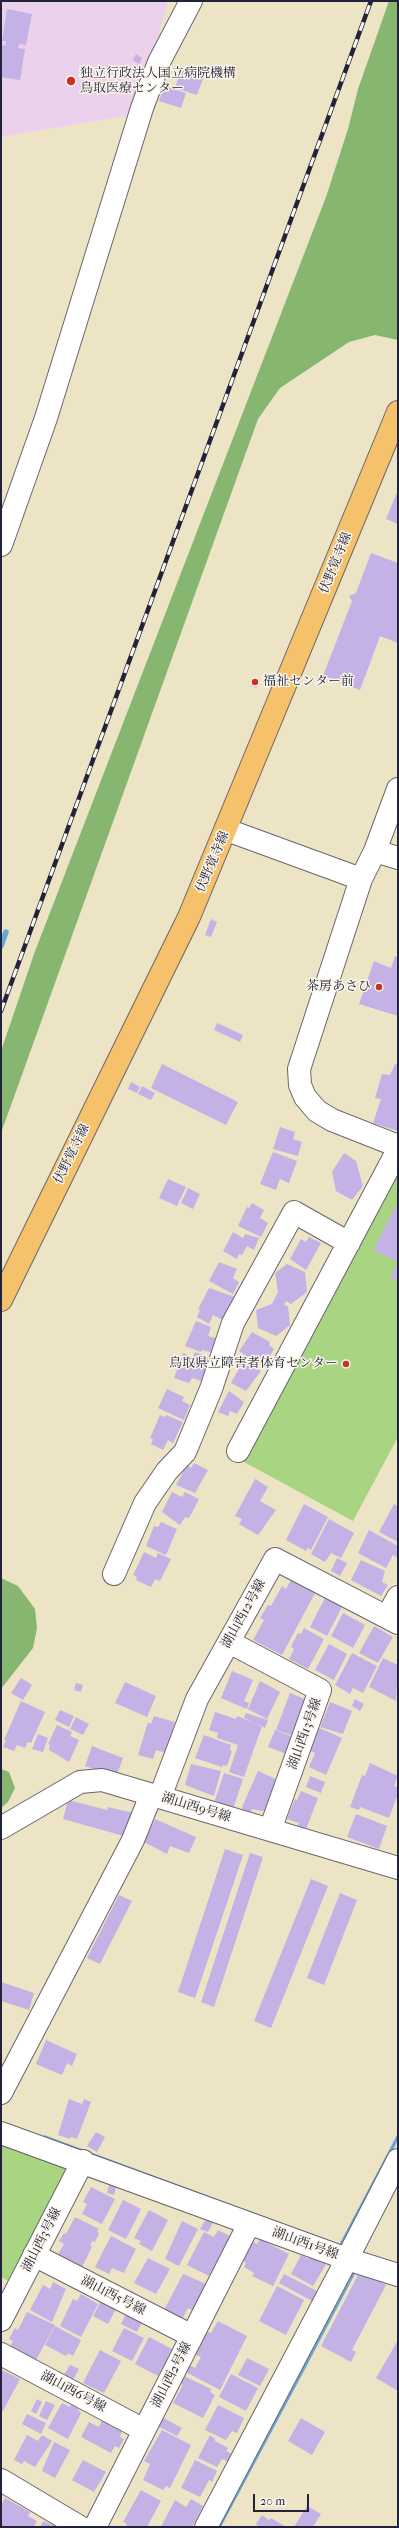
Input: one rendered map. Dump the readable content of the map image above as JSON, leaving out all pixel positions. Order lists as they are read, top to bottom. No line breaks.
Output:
{"streets":{"main road":["伏野覚寺線"],"street":["湖山西12号線","湖山西13号線","湖山西9号線","湖山西3号線","湖山西1号線","湖山西5号線","湖山西2号線","湖山西6号線"]},"crossings":[["湖山西12号線","湖山西13号線"],["湖山西12号線","湖山西9号線"],["湖山西13号線","湖山西9号線"],["湖山西3号線","湖山西1号線"],["湖山西3号線","湖山西5号線"],["湖山西1号線","湖山西2号線"],["湖山西5号線","湖山西2号線"],["湖山西2号線","湖山西6号線"]],"places":["独立行政法人国立病院機構 鳥取医療センター","福祉センター前","茶房あさひ","鳥取県立障害者体育センター"],"scale_bar":"20 m"}
